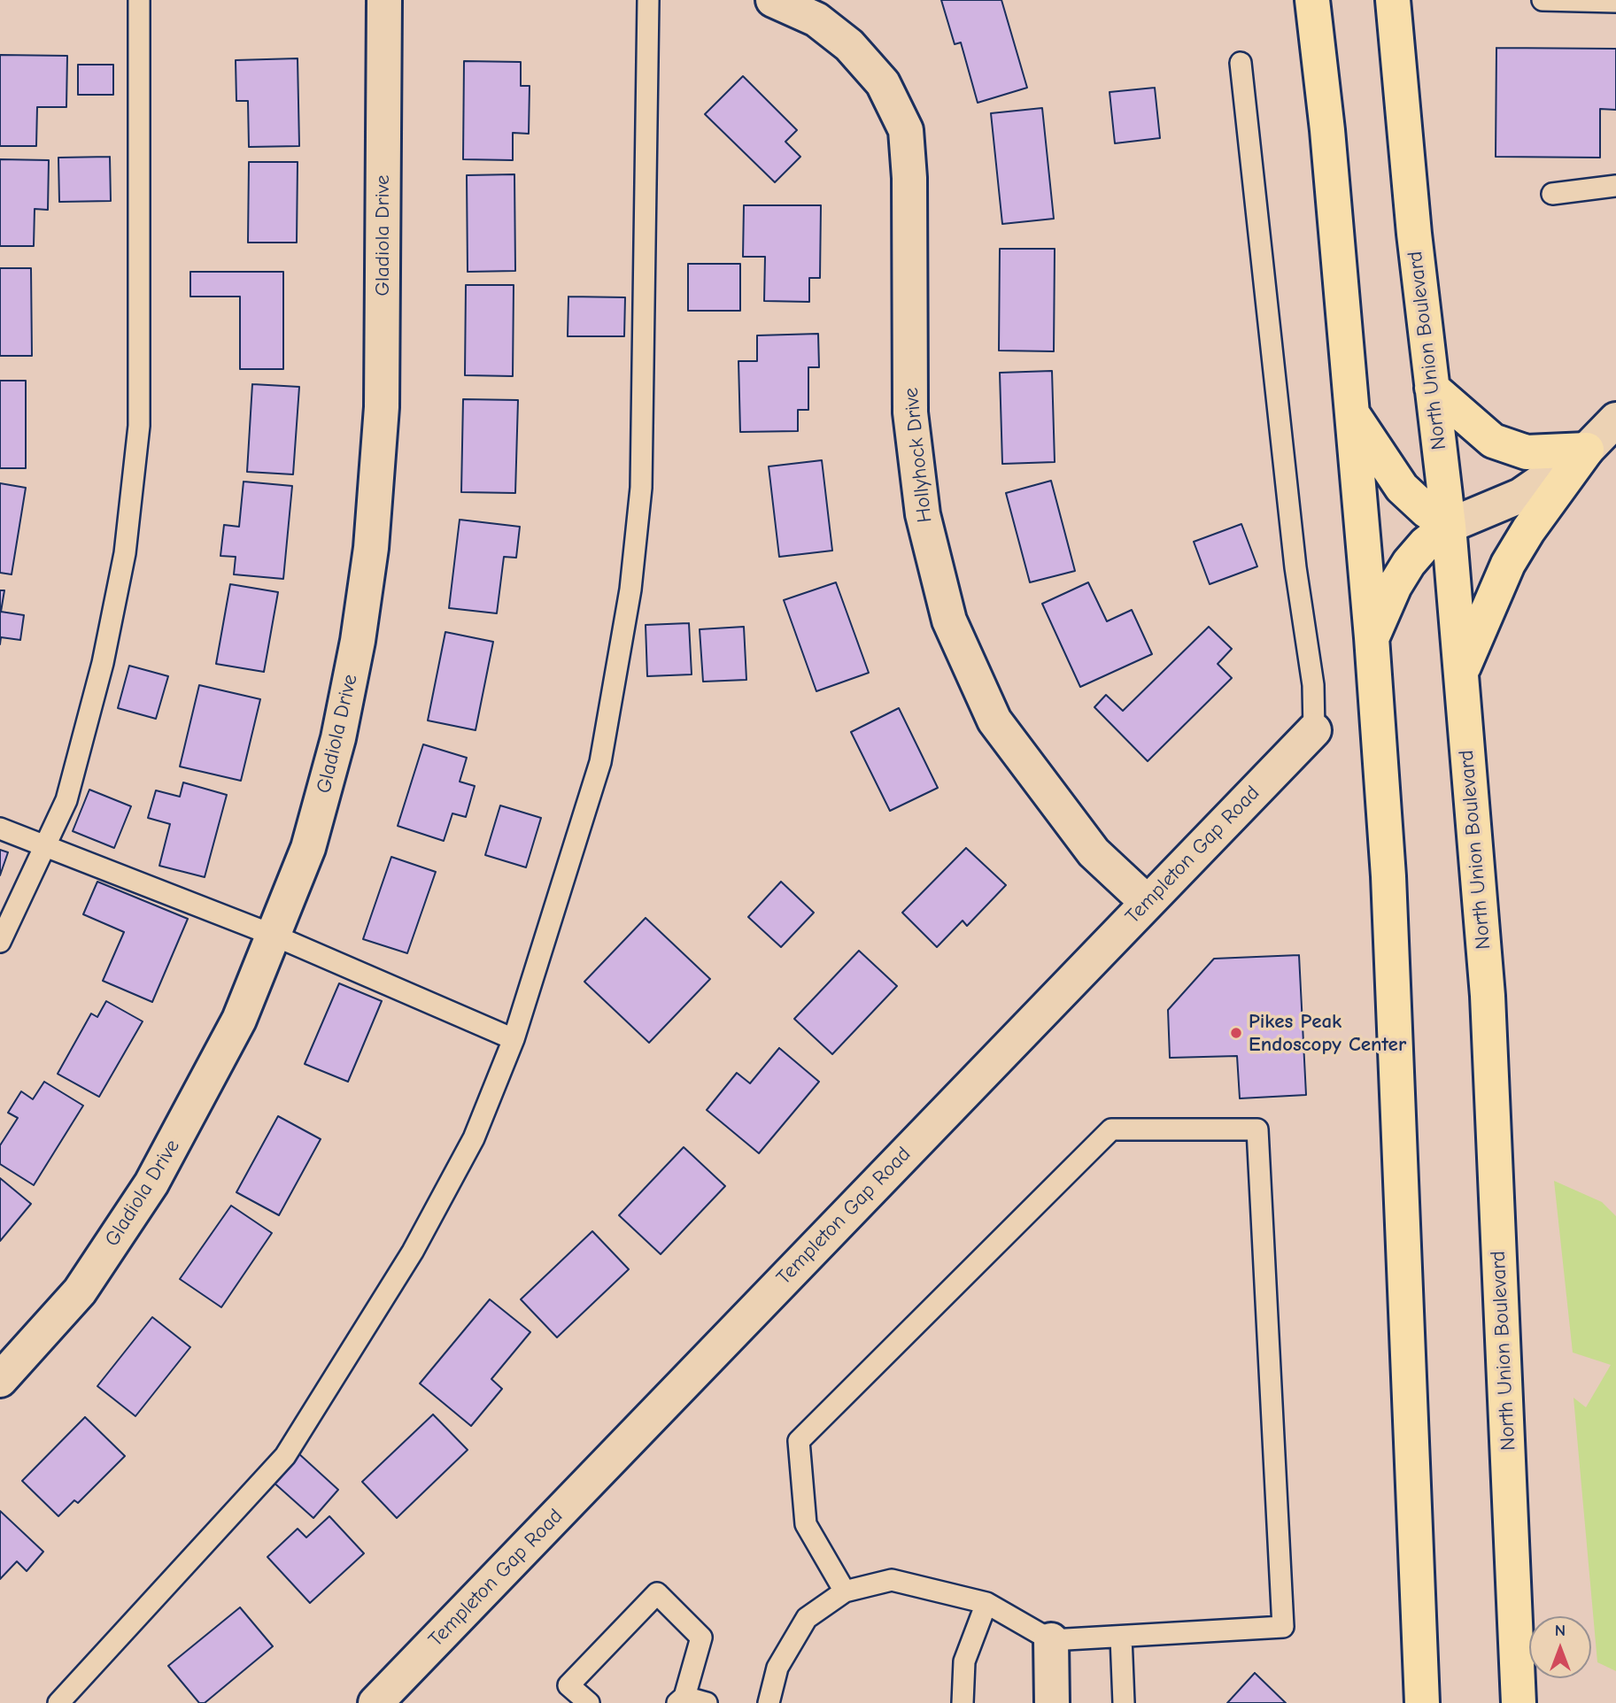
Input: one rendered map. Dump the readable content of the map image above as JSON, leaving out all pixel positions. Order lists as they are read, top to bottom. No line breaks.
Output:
{"streets":{"main road":["North Union Boulevard"],"street":["Gladiola Drive","Hollyhock Drive","Templeton Gap Road"]},"crossings":[["Hollyhock Drive","Templeton Gap Road"]],"places":["Pikes Peak Endoscopy Center"],"north":"top"}
